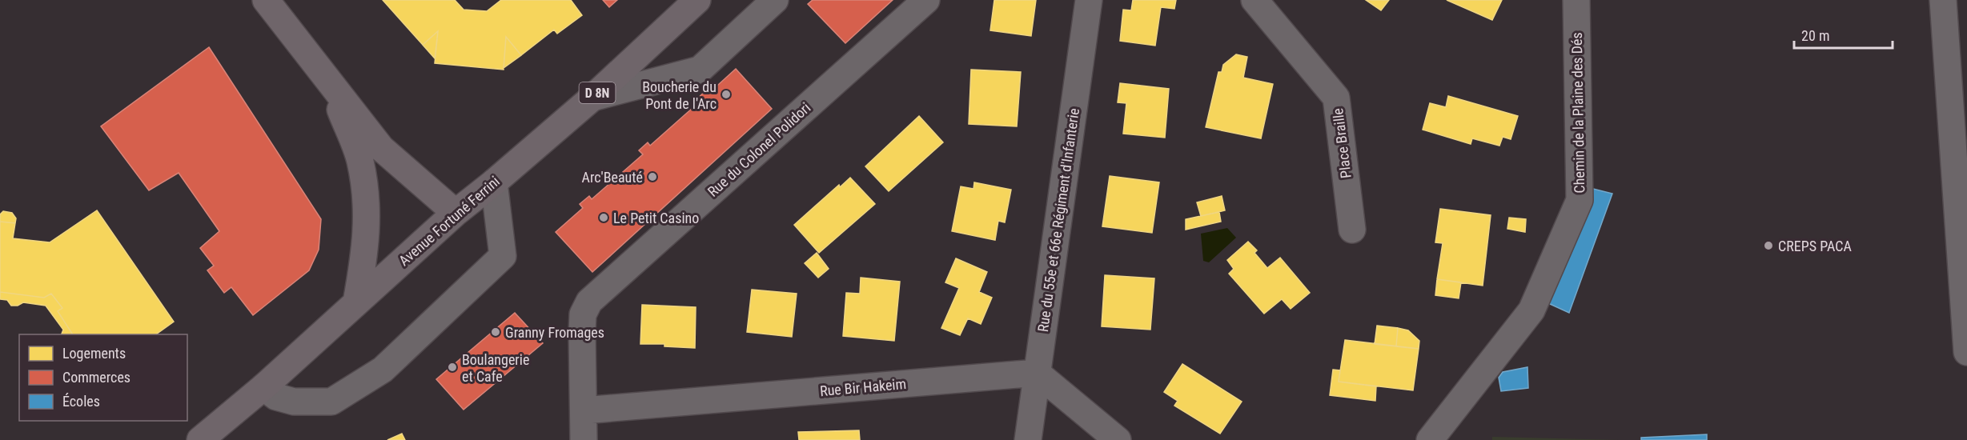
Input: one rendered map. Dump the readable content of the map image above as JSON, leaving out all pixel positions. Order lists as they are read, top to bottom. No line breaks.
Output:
{"streets":{"main road":["D 8N","Avenue Fortuné Ferrini"],"street":["Chemin de la Plaine des Dés","Place Braille","Rue du Colonel Polidori","Rue du 55e et 66e Régiment d'Infanterie","Rue Bir Hakeim"]},"crossings":[["Rue du Colonel Polidori","Rue Bir Hakeim"],["Rue du 55e et 66e Régiment d'Infanterie","Rue Bir Hakeim"]],"places":["Boucherie du Pont de l'Arc","Arc'Beauté","Le Petit Casino","CREPS PACA","Granny Fromages","Boulangerie et Cafe"],"legend":["Logements","Commerces","Écoles"],"scale_bar":"20 m"}
